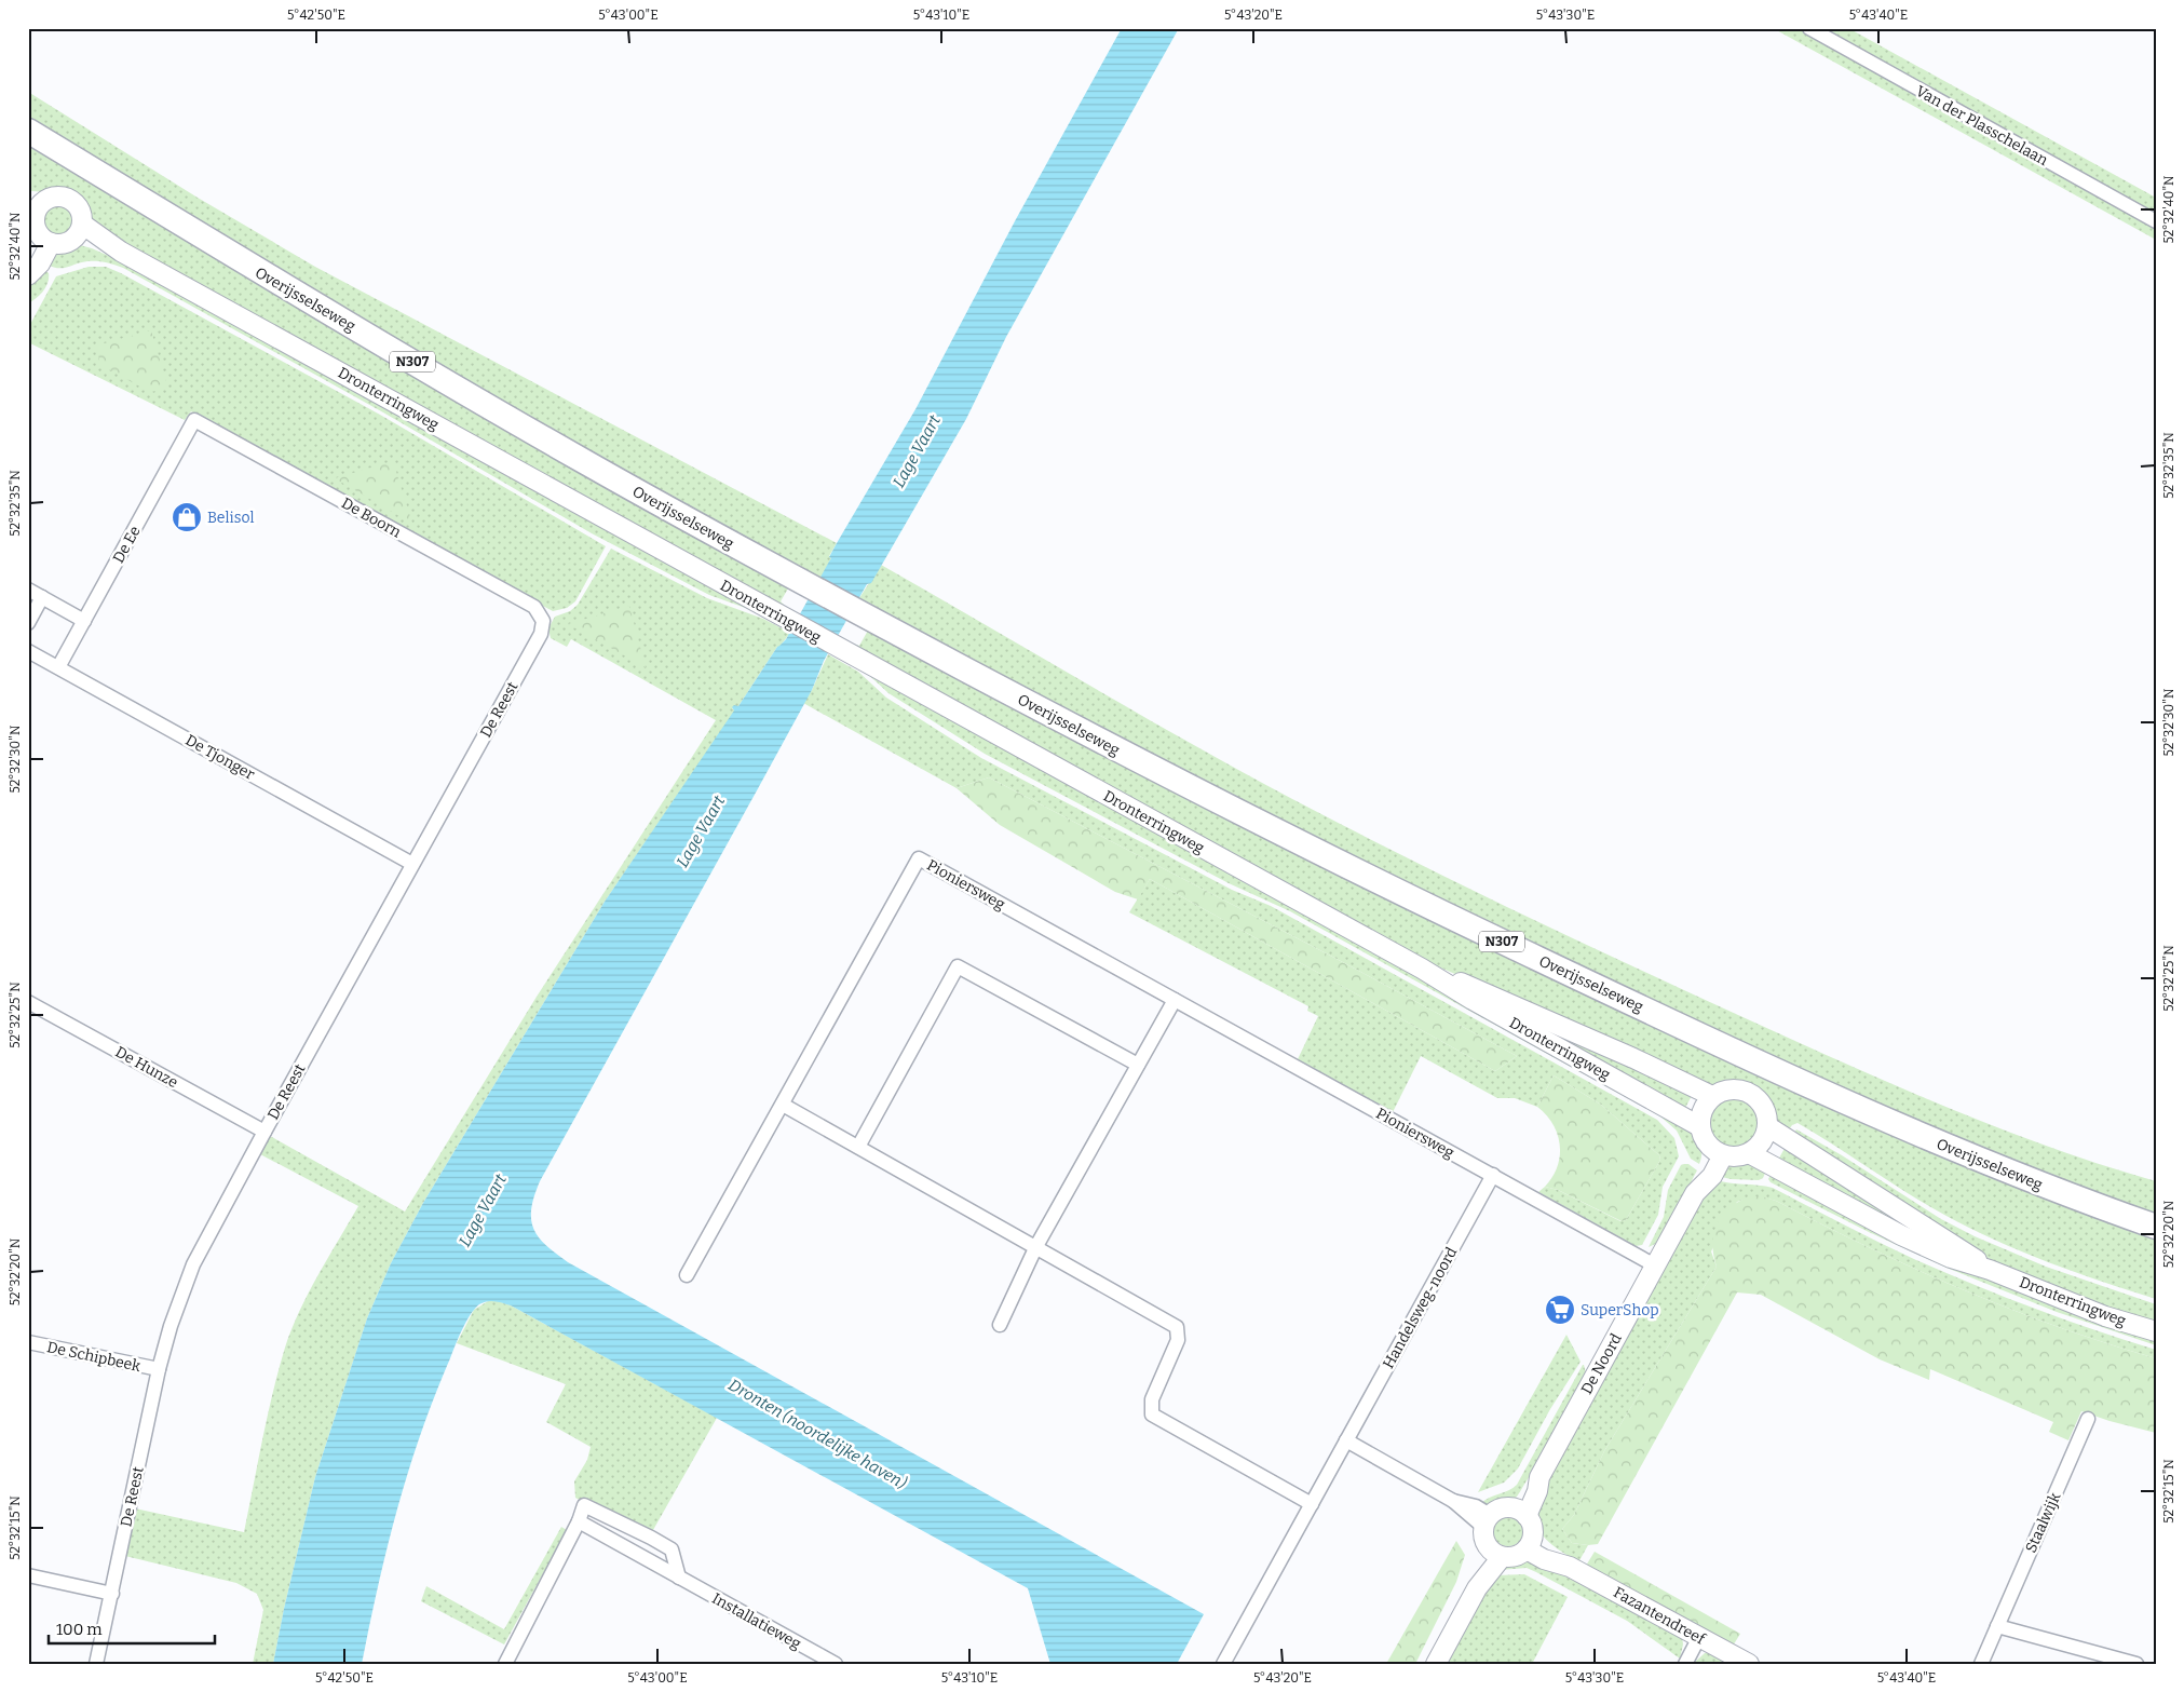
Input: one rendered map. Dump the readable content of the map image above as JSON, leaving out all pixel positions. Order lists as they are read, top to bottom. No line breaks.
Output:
{"streets":{"highway":["Overijsselseweg","N307"],"main road":["Dronterringweg","De Noord","Fazantendreef"],"street":["Van der Plasschelaan","De Boorn","De Ee","De Reest","De Tjonger","Pioniersweg","De Hunze","Handelsweg-noord","De Schipbeek","Staalwijk","Installatieweg"]},"crossings":[["Dronterringweg","De Noord"],["De Boorn","De Ee"],["De Boorn","De Reest"],["De Ee","De Tjonger"],["De Reest","De Tjonger"],["De Reest","De Hunze"],["De Reest","De Schipbeek"],["Pioniersweg","Handelsweg-noord"],["Pioniersweg","De Noord"],["De Noord","Fazantendreef"]],"water":["Lage Vaart","Dronten (noordelijke haven)"],"places":{"shop":["Belisol"],"supermarket":["SuperShop"]},"scale_bar":"100 m","coordinates":["5°42'50\"E","5°43'00\"E","5°43'10\"E","5°43'20\"E","5°43'30\"E","5°43'40\"E","52°32'40\"N","52°32'35\"N","52°32'30\"N","52°32'25\"N","52°32'20\"N","52°32'15\"N"]}
